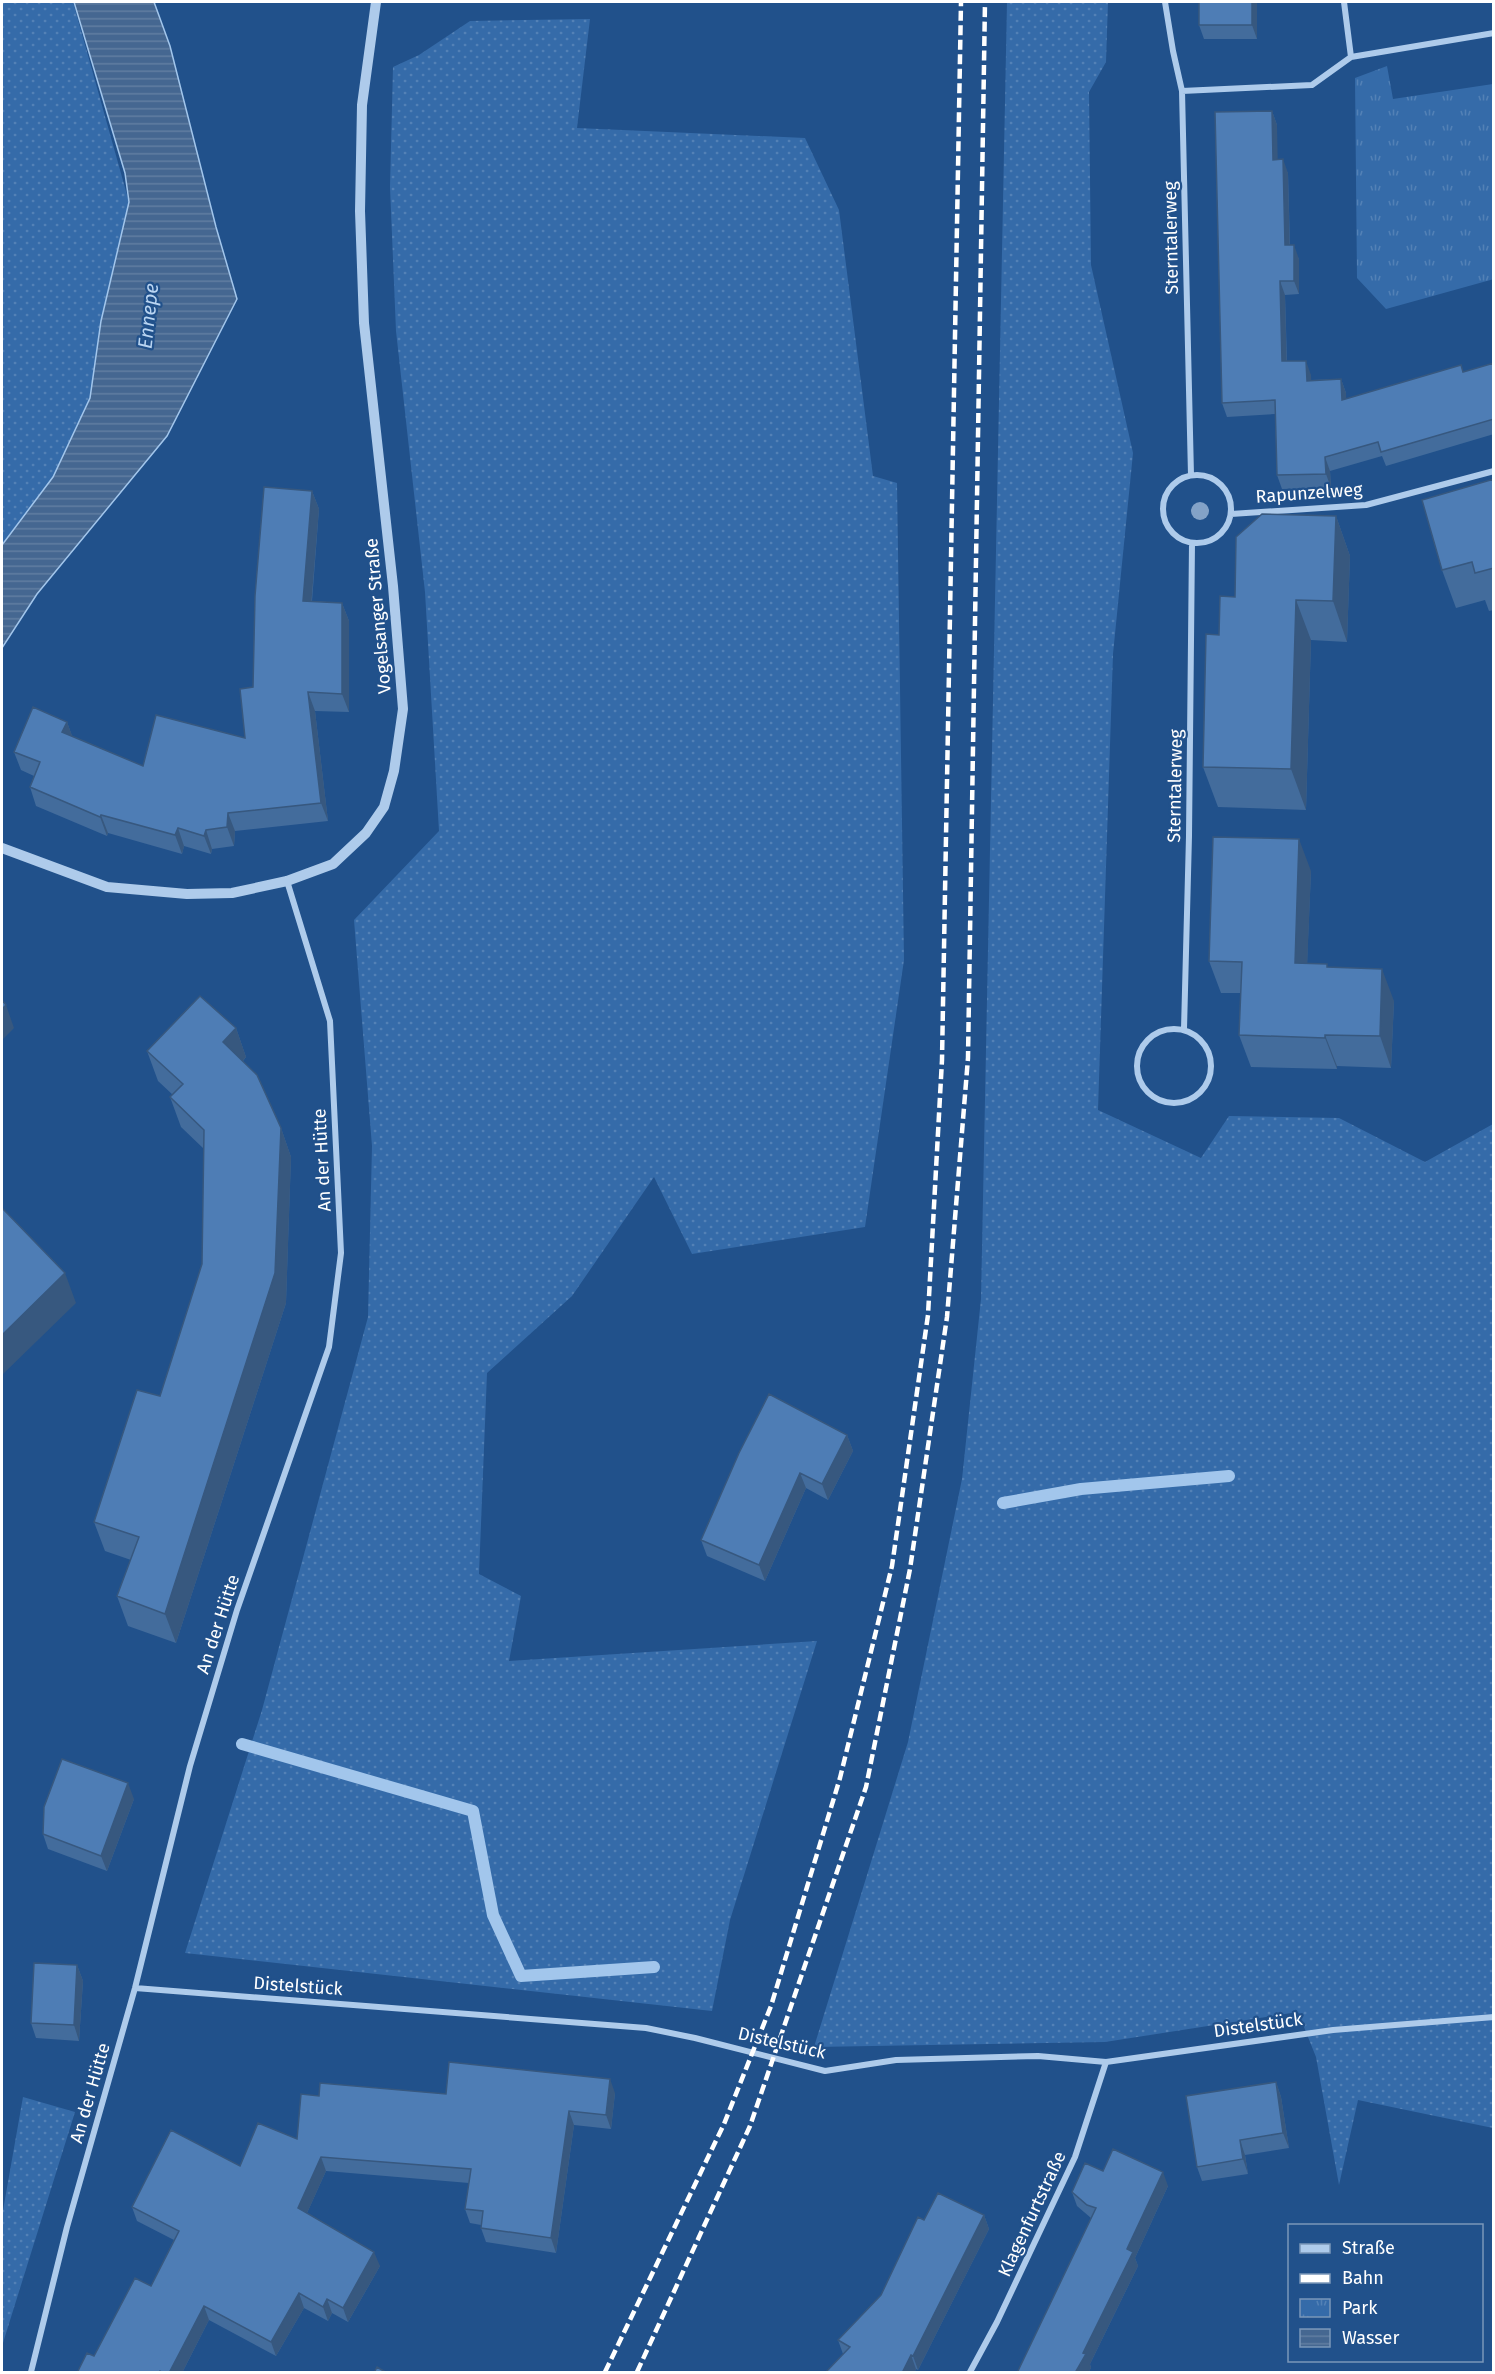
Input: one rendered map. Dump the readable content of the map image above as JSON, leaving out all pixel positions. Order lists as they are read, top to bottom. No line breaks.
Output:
{"streets":{"street":["Sterntalerweg","Rapunzelweg","Vogelsanger Straße","An der Hütte","Distelstück","Klagenfurtstraße"]},"crossings":[["Sterntalerweg","Rapunzelweg"],["Vogelsanger Straße","An der Hütte"],["An der Hütte","Distelstück"],["Distelstück","Klagenfurtstraße"]],"water":["Ennepe"],"legend":["Straße","Bahn","Park","Wasser"]}
